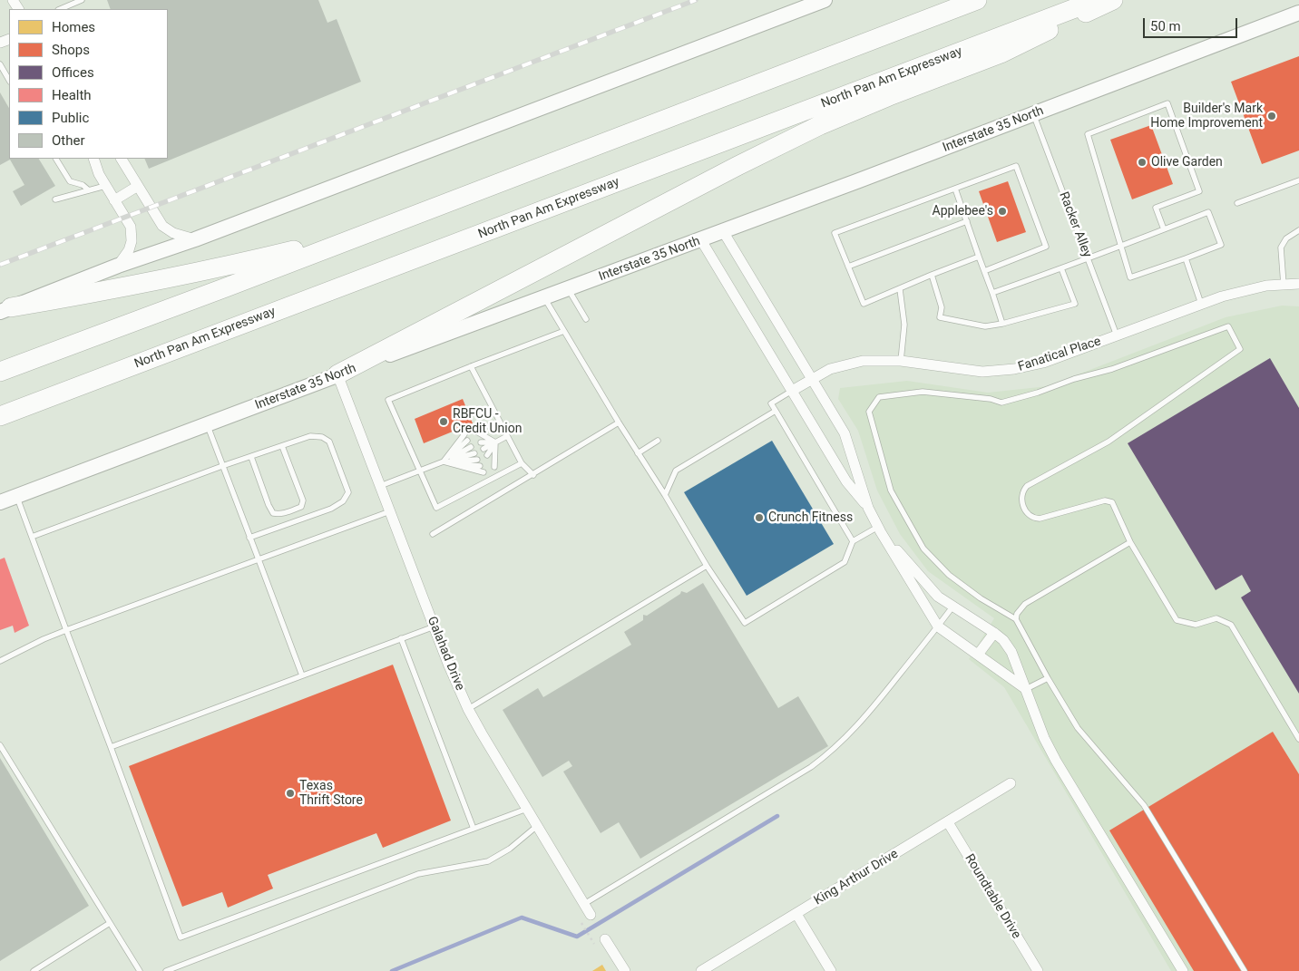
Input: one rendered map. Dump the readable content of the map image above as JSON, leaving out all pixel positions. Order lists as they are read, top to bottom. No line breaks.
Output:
{"streets":{"highway":["North Pan Am Expressway"],"main road":["Interstate 35 North"],"street":["Fanatical Place","Galahad Drive","King Arthur Drive","Roundtable Drive"],"lane":["Racker Alley"]},"crossings":[["Interstate 35 North","Racker Alley"],["Interstate 35 North","Galahad Drive"],["Racker Alley","Fanatical Place"],["King Arthur Drive","Roundtable Drive"]],"places":["Builder's Mark Home Improvement","Olive Garden","Applebee's","RBFCU - Credit Union","Crunch Fitness","Texas Thrift Store"],"legend":["Homes","Shops","Offices","Health","Public","Other"],"scale_bar":"50 m"}
